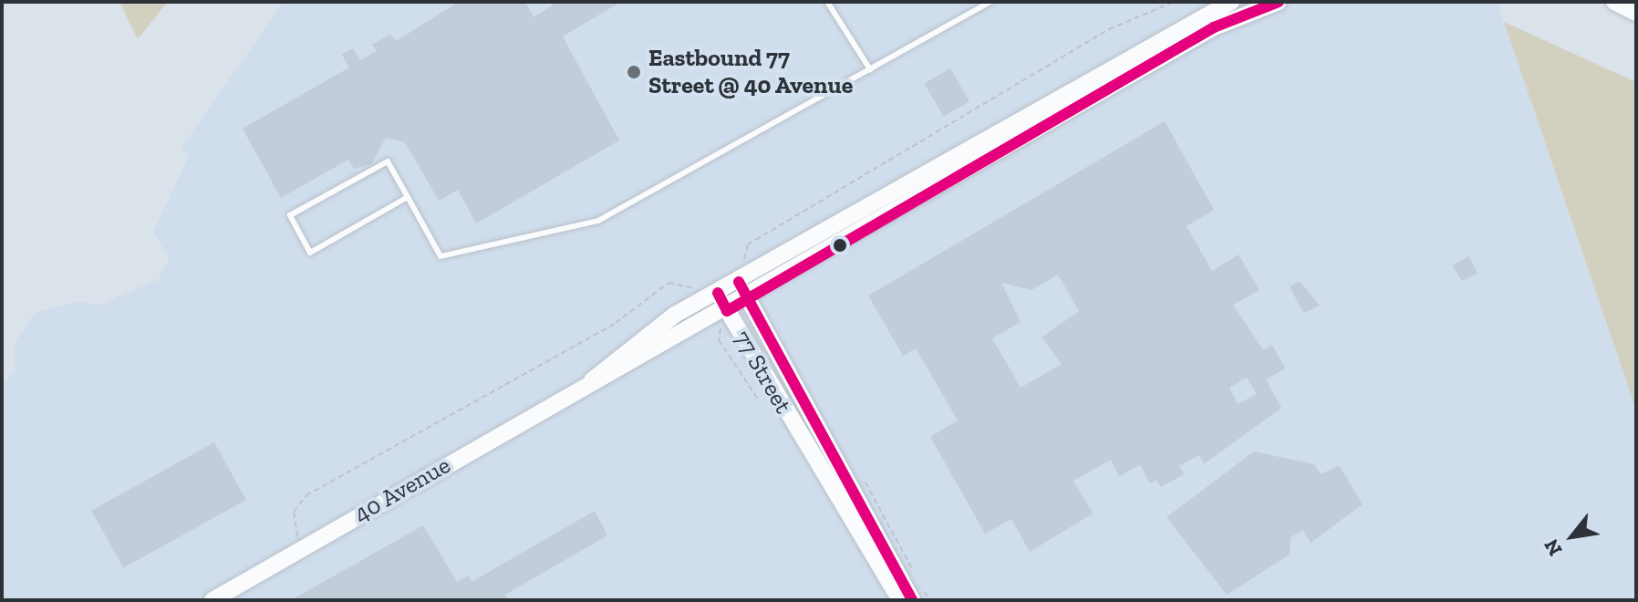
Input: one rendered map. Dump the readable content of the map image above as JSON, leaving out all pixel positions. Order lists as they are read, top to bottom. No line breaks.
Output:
{"streets":{"main road":["77 Street","40 Avenue"]},"crossings":[["77 Street","40 Avenue"]],"places":["Eastbound 77 Street @ 40 Avenue"],"north":"bottom left"}
